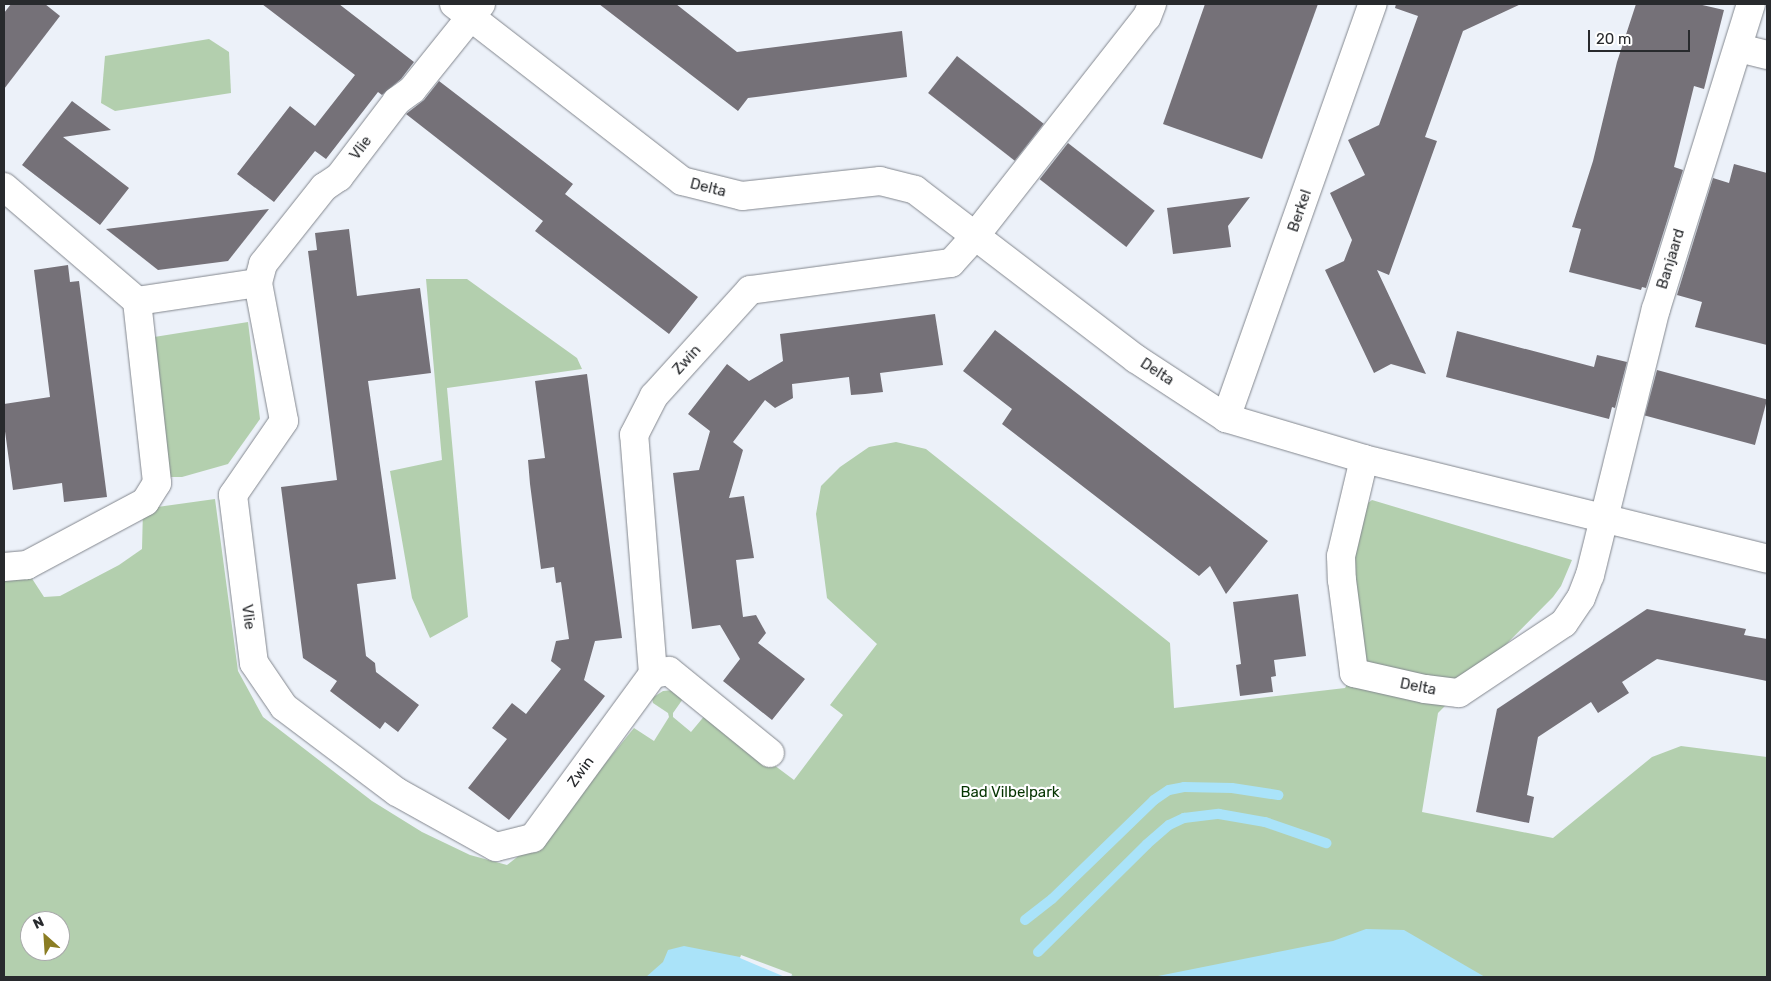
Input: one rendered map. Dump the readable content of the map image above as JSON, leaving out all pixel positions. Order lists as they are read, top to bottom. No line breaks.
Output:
{"streets":{"street":["Vlie","Delta","Berkel","Banjaard","Zwin"]},"crossings":[["Vlie","Delta"],["Vlie","Zwin"],["Delta","Berkel"],["Delta","Banjaard"],["Delta","Zwin"]],"parks":["Bad Vilbelpark"],"scale_bar":"20 m","north":"top left"}
